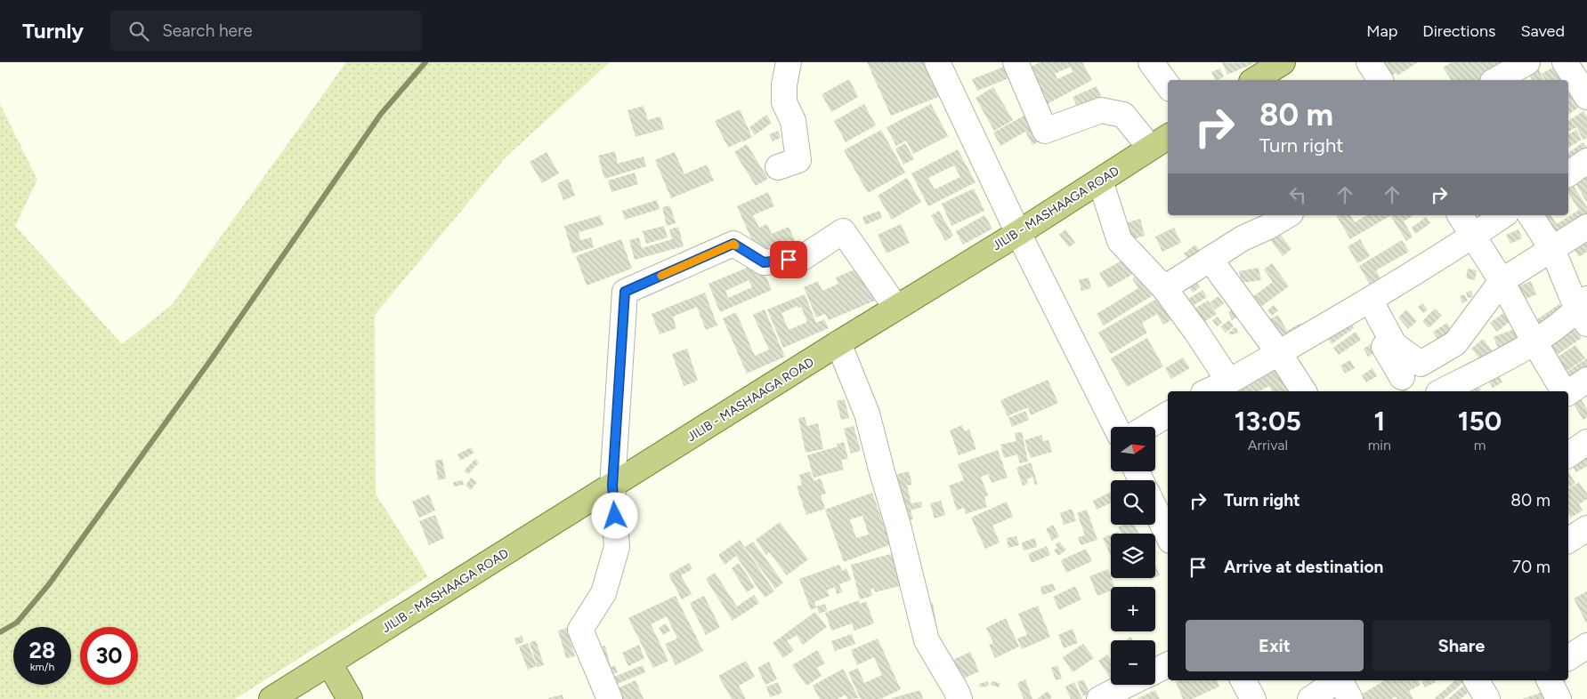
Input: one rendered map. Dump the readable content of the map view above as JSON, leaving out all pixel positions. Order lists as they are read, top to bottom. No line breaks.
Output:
{"streets":{"main road":["JILIB - MASHAAGA ROAD"]},"north":"right","page":{"header":"Turnly","search":"Search here","nav":["Map","Directions","Saved"],"turn":["80 m","Turn right"],"eta":["13:05","Arrival","1","min","150","m"],"map_buttons":["+","−"],"list":[{"name":"Turn right","value":"80 m"},{"name":"Arrive at destination","value":"70 m"}],"buttons":["Exit","Share"],"speed":"28 km/h","limit":"30"}}
